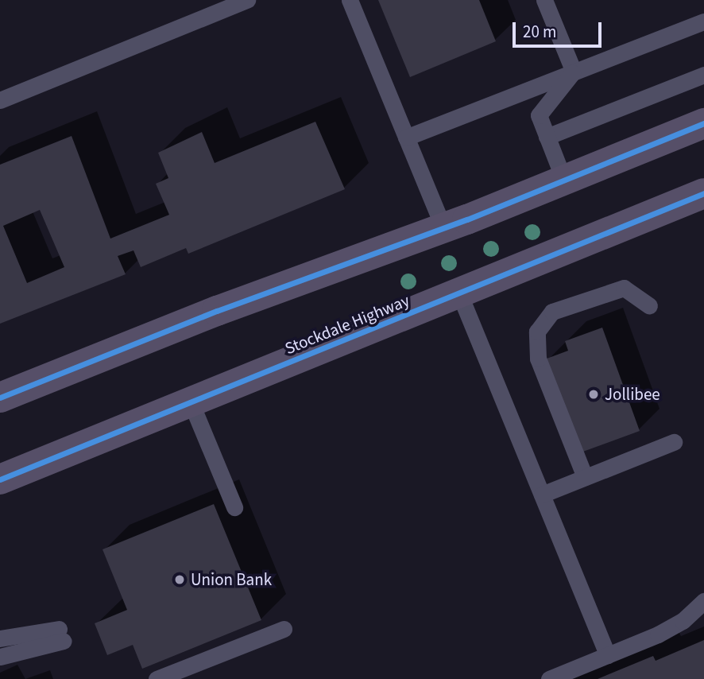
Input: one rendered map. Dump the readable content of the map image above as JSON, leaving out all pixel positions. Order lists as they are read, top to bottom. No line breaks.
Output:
{"streets":{"main road":["Stockdale Highway"]},"places":["Jollibee","Union Bank"],"scale_bar":"20 m"}
